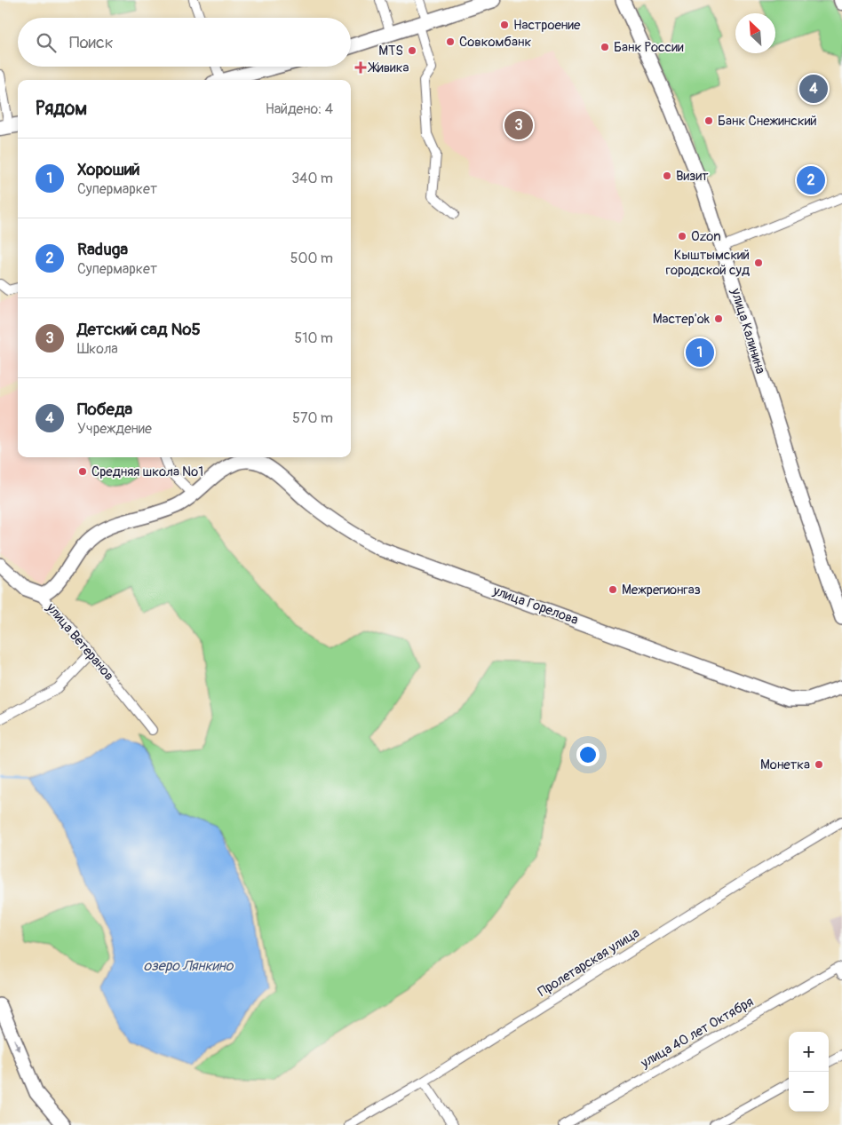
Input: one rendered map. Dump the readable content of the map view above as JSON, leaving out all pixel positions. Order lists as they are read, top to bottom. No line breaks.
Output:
{"streets":{"street":["улица Калинина","улица Горелова","улица Ветеранов","Пролетарская улица","улица 40 лет Октября"]},"water":["озеро Лянкино"],"places":{"other":["Настроение","Совкомбанк","Банк России","MTS","Банк Снежинский","Визит","Ozon","Кыштымский городской суд","Мастер'ok","Средняя школа №1","Межрегионгаз","Монетка"],"health":["Живика"]},"north":"top left","page":{"search":"Поиск","pins":["4","3","2","1"],"heading":["Рядом","Найдено: 4"],"list":[{"mark":"1","name":"Хороший","note":"Супермаркет","value":"340 m"},{"mark":"2","name":"Raduga","note":"Супермаркет","value":"500 m"},{"mark":"3","name":"Детский сад №5","note":"Школа","value":"510 m"},{"mark":"4","name":"Победа","note":"Учреждение","value":"570 m"}],"map_buttons":["+","−"]}}
